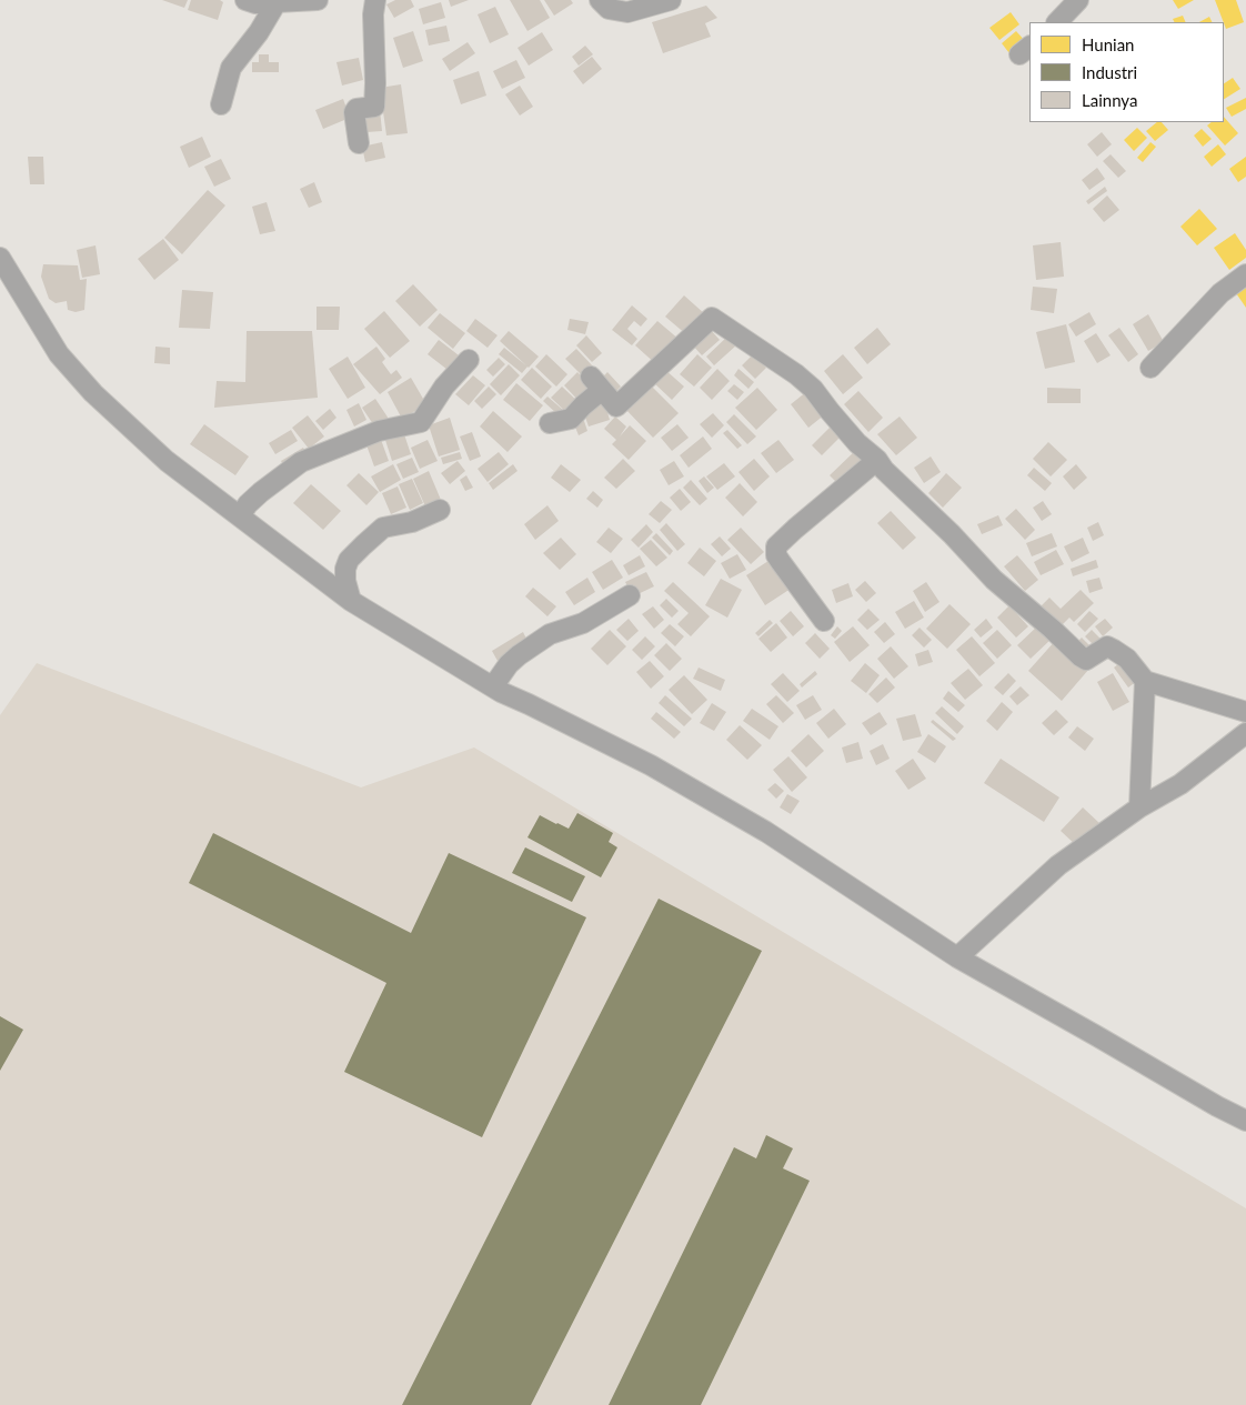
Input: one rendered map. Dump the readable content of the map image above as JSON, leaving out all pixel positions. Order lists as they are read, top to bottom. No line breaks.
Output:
{"legend":["Hunian","Industri","Lainnya"]}
